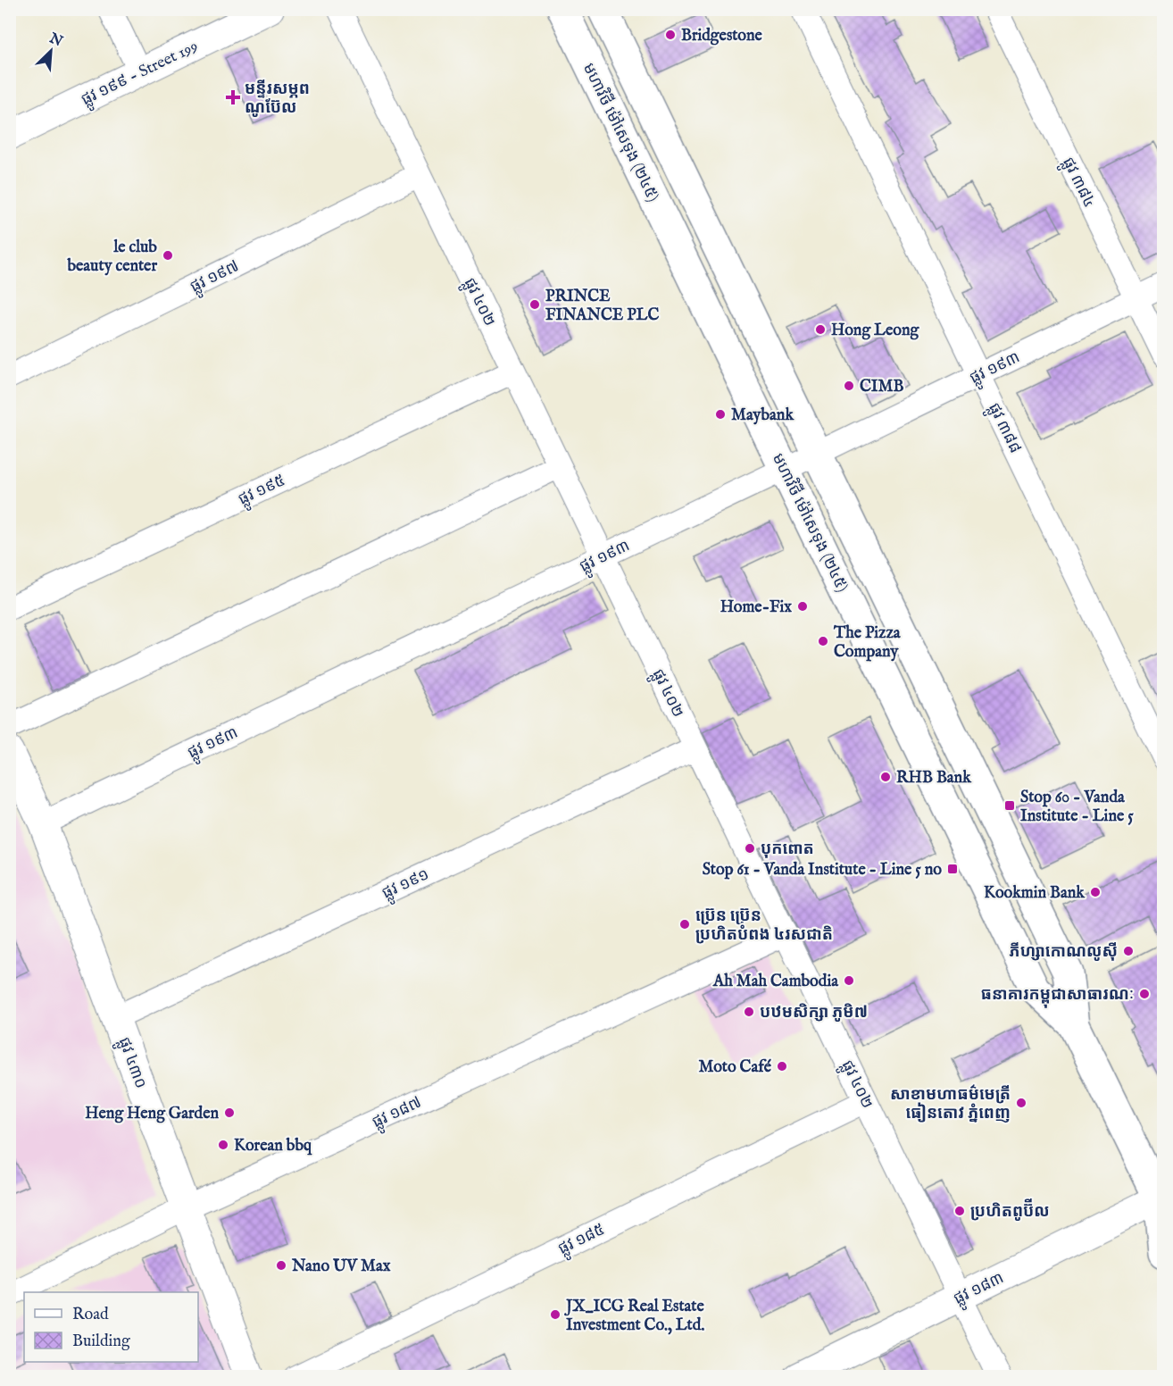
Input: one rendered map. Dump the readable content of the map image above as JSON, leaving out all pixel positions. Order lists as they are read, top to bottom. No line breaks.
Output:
{"streets":{"main road":["មហាវិថី ម៉ៅសេទុង (២៤៥)"],"street":["ផ្លូវ ១៩៩ - Street 199","ផ្លូវ ៣៨៤","ផ្លូវ ១៩៧","ផ្លូវ ៤០២","ផ្លូវ ១៩៣","ផ្លូវ ៣៨៨","ផ្លូវ ១៩៥","ផ្លូវ ១៩១","ផ្លូវ ៤៣០","ផ្លូវ ១៨៧","ផ្លូវ ១៨៥","ផ្លូវ ១៨៣"]},"crossings":[["មហាវិថី ម៉ៅសេទុង (២៤៥)","ផ្លូវ ១៩៣"],["មហាវិថី ម៉ៅសេទុង (២៤៥)","ផ្លូវ ១៨៣"],["ផ្លូវ ៣៨៤","ផ្លូវ ១៩៣"],["ផ្លូវ ១៩៧","ផ្លូវ ៤០២"],["ផ្លូវ ៤០២","ផ្លូវ ១៩៣"],["ផ្លូវ ៤០២","ផ្លូវ ១៩៥"],["ផ្លូវ ៤០២","ផ្លូវ ១៩១"],["ផ្លូវ ៤០២","ផ្លូវ ១៨៧"],["ផ្លូវ ៤០២","ផ្លូវ ១៨៥"],["ផ្លូវ ៤០២","ផ្លូវ ១៨៣"],["ផ្លូវ ១៩៣","ផ្លូវ ៣៨៨"],["ផ្លូវ ១៩៣","ផ្លូវ ៤៣០"],["ផ្លូវ ១៩១","ផ្លូវ ៤៣០"],["ផ្លូវ ៤៣០","ផ្លូវ ១៨៧"]],"places":{"other":["Bridgestone","le club beauty center","PRINCE FINANCE PLC","Hong Leong","CIMB","Maybank","Home-Fix","The Pizza Company","RHB Bank","បុកពោត","Kookmin Bank","ប្រ៊េន ប្រ៊េន ប្រហិតបំពង ៤រសជាតិ","ភីហ្សាកោណលូស៊ី","Ah Mah Cambodia","ធនាគារកម្ពុជាសាធារណៈ","បឋមសិក្សា ភូមិ៧","Moto Café","សាខាមហាធម៌មេត្រី ធៀនតោវ ភ្នំពេញ","Heng Heng Garden","Korean bbq","ប្រហិតពូប៊ីល","Nano UV Max","JX_ICG Real Estate Investment Co., Ltd."],"health":["មន្ទីរសម្ភព ណូប៊ែល"],"transit":["Stop 60 - Vanda Institute - Line 5","Stop 61 - Vanda Institute - Line 5 no"]},"legend":["Road","Building"],"north":"top right"}
